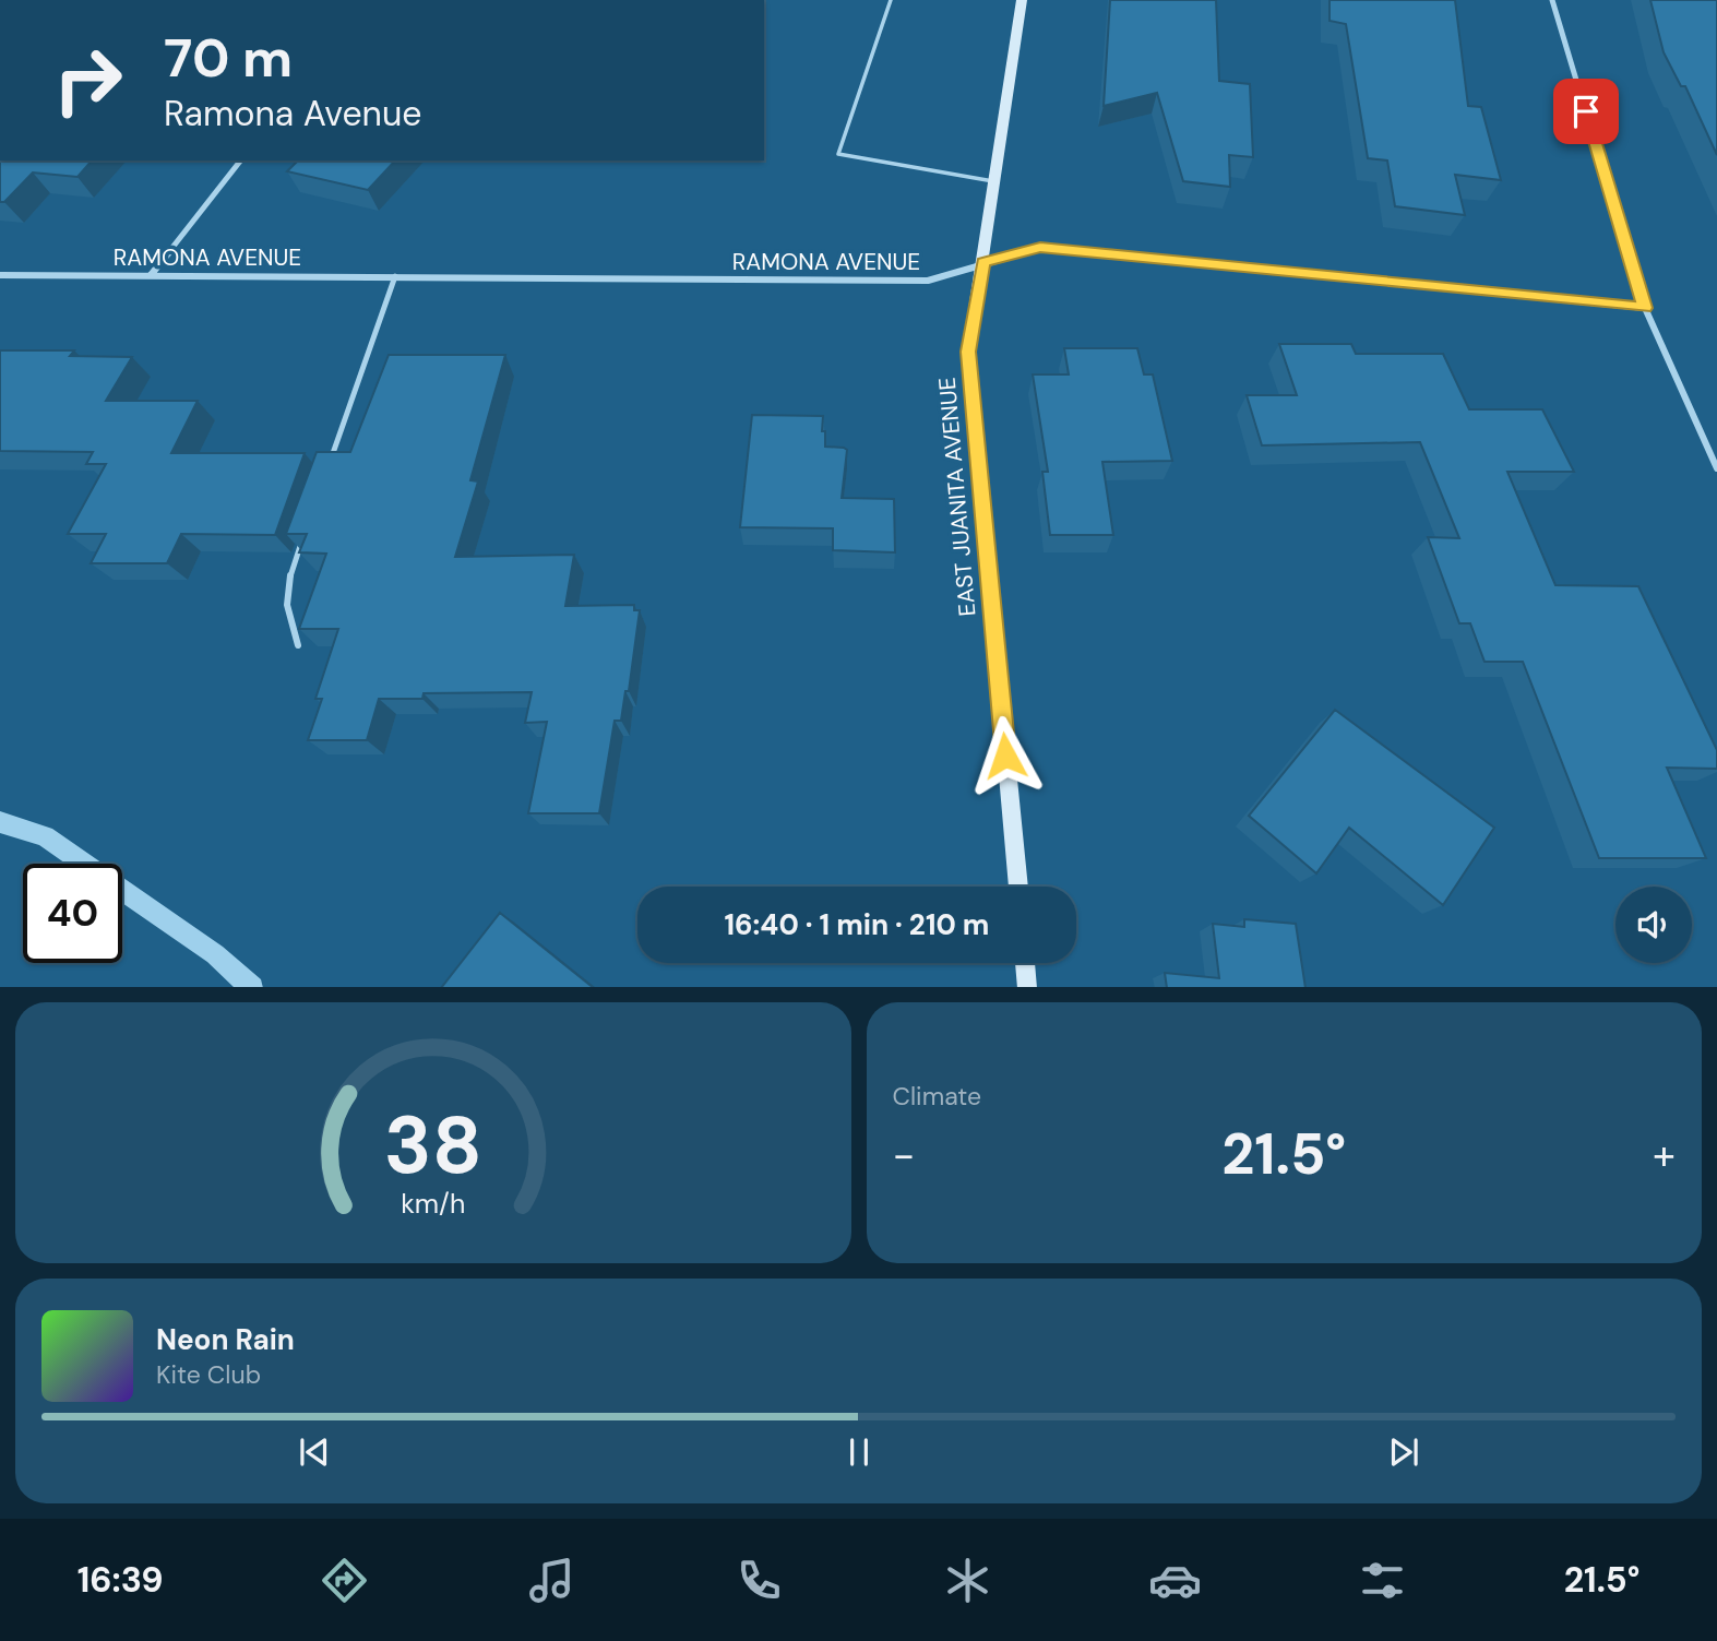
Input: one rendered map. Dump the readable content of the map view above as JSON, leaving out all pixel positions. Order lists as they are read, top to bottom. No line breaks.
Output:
{"streets":{"street":["RAMONA AVENUE","EAST JUANITA AVENUE"]},"crossings":[["RAMONA AVENUE","EAST JUANITA AVENUE"]],"page":{"turn":["70 m","Ramona Avenue"],"limit":"40","trip":"16:40 · 1 min · 210 m","tile":"Climate","heat":["−","21.5°","+"],"song":["Neon Rain","Kite Club"],"tabs":["16:39","21.5°"],"gauge":["38","km/h"]}}
